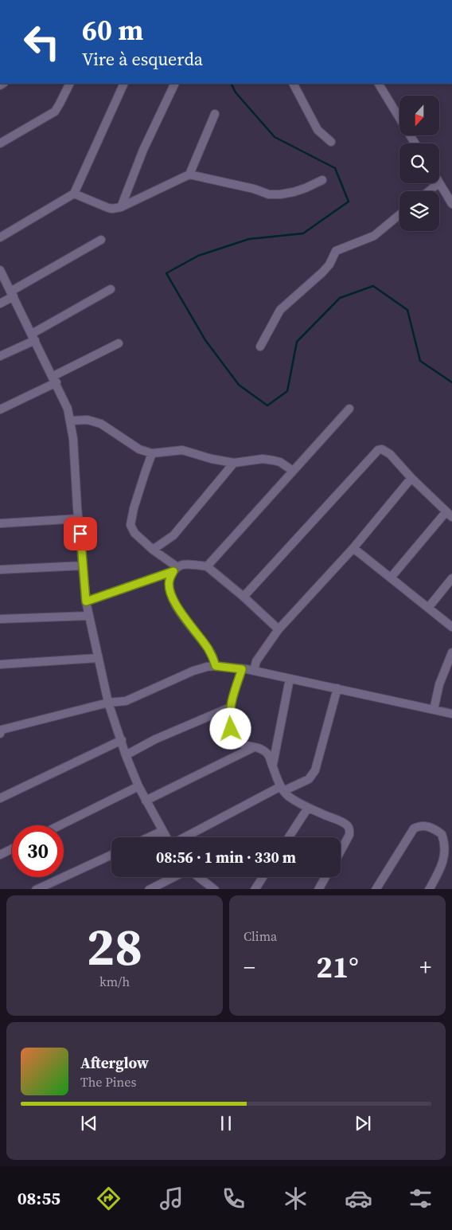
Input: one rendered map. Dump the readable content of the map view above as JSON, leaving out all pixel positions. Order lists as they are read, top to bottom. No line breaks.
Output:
{"north":"bottom","page":{"turn":["60 m","Vire à esquerda"],"limit":"30","trip":"08:56 · 1 min · 330 m","tile":[["28","km/h"],"Clima"],"heat":["−","21°","+"],"song":["Afterglow","The Pines"],"tabs":"08:55"}}
